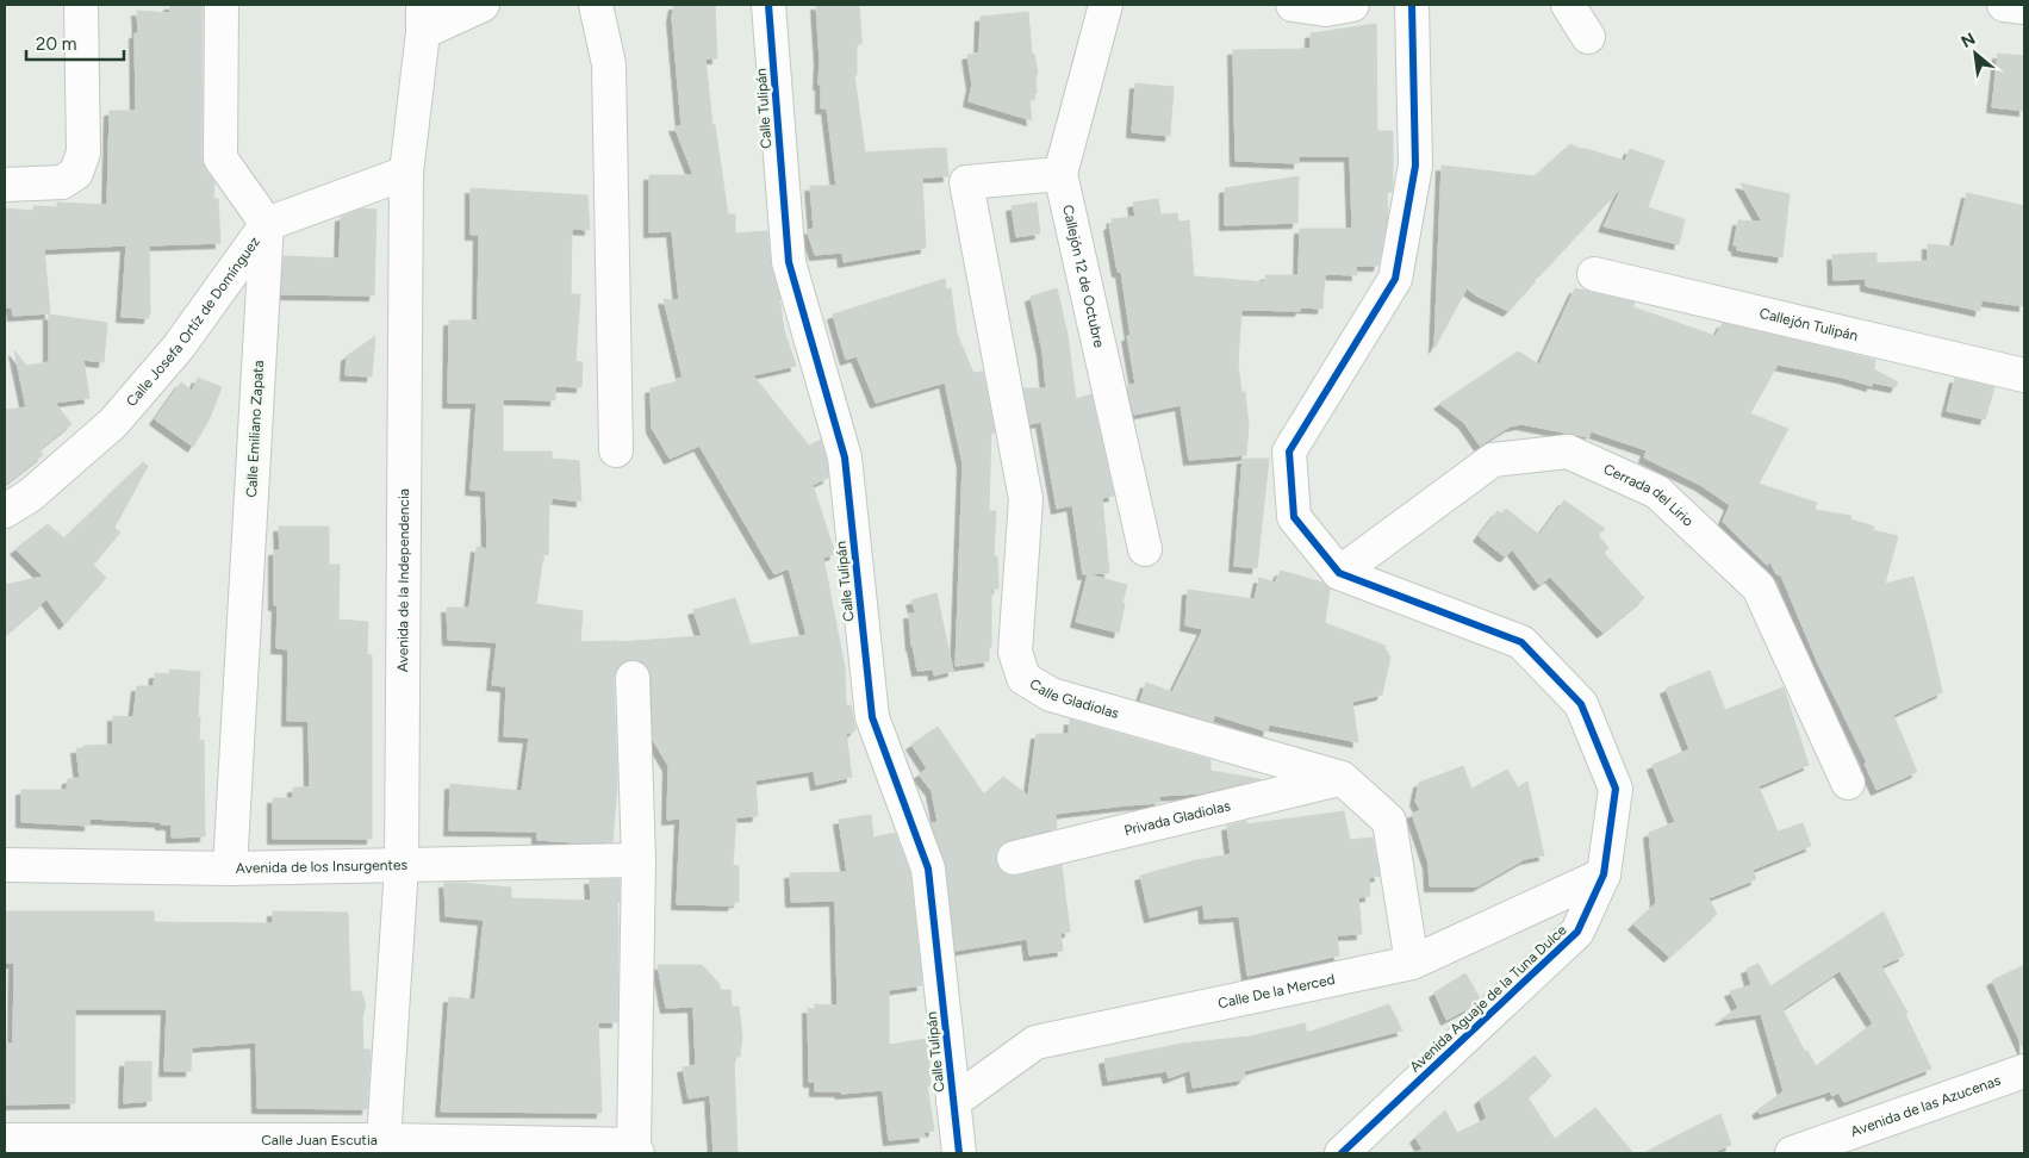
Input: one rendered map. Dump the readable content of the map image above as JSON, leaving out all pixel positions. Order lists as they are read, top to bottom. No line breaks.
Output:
{"streets":{"street":["Calle Tulipán","Callejón 12 de Octubre","Calle Josefa Ortíz de Domínguez","Callejón Tulipán","Calle Emiliano Zapata","Cerrada del Lirio","Avenida de la Independencia","Calle Gladiolas","Privada Gladiolas","Avenida de los Insurgentes","Calle De la Merced","Avenida Aguaje de la Tuna Dulce","Avenida de las Azucenas","Calle Juan Escutia"]},"crossings":[["Calle Tulipán","Calle De la Merced"],["Callejón 12 de Octubre","Calle Gladiolas"],["Calle Josefa Ortíz de Domínguez","Calle Emiliano Zapata"],["Calle Josefa Ortíz de Domínguez","Avenida de la Independencia"],["Calle Emiliano Zapata","Avenida de los Insurgentes"],["Cerrada del Lirio","Avenida Aguaje de la Tuna Dulce"],["Avenida de la Independencia","Avenida de los Insurgentes"],["Avenida de la Independencia","Calle Juan Escutia"],["Calle Gladiolas","Privada Gladiolas"],["Calle Gladiolas","Calle De la Merced"],["Calle De la Merced","Avenida Aguaje de la Tuna Dulce"]],"scale_bar":"20 m","north":"top left"}
